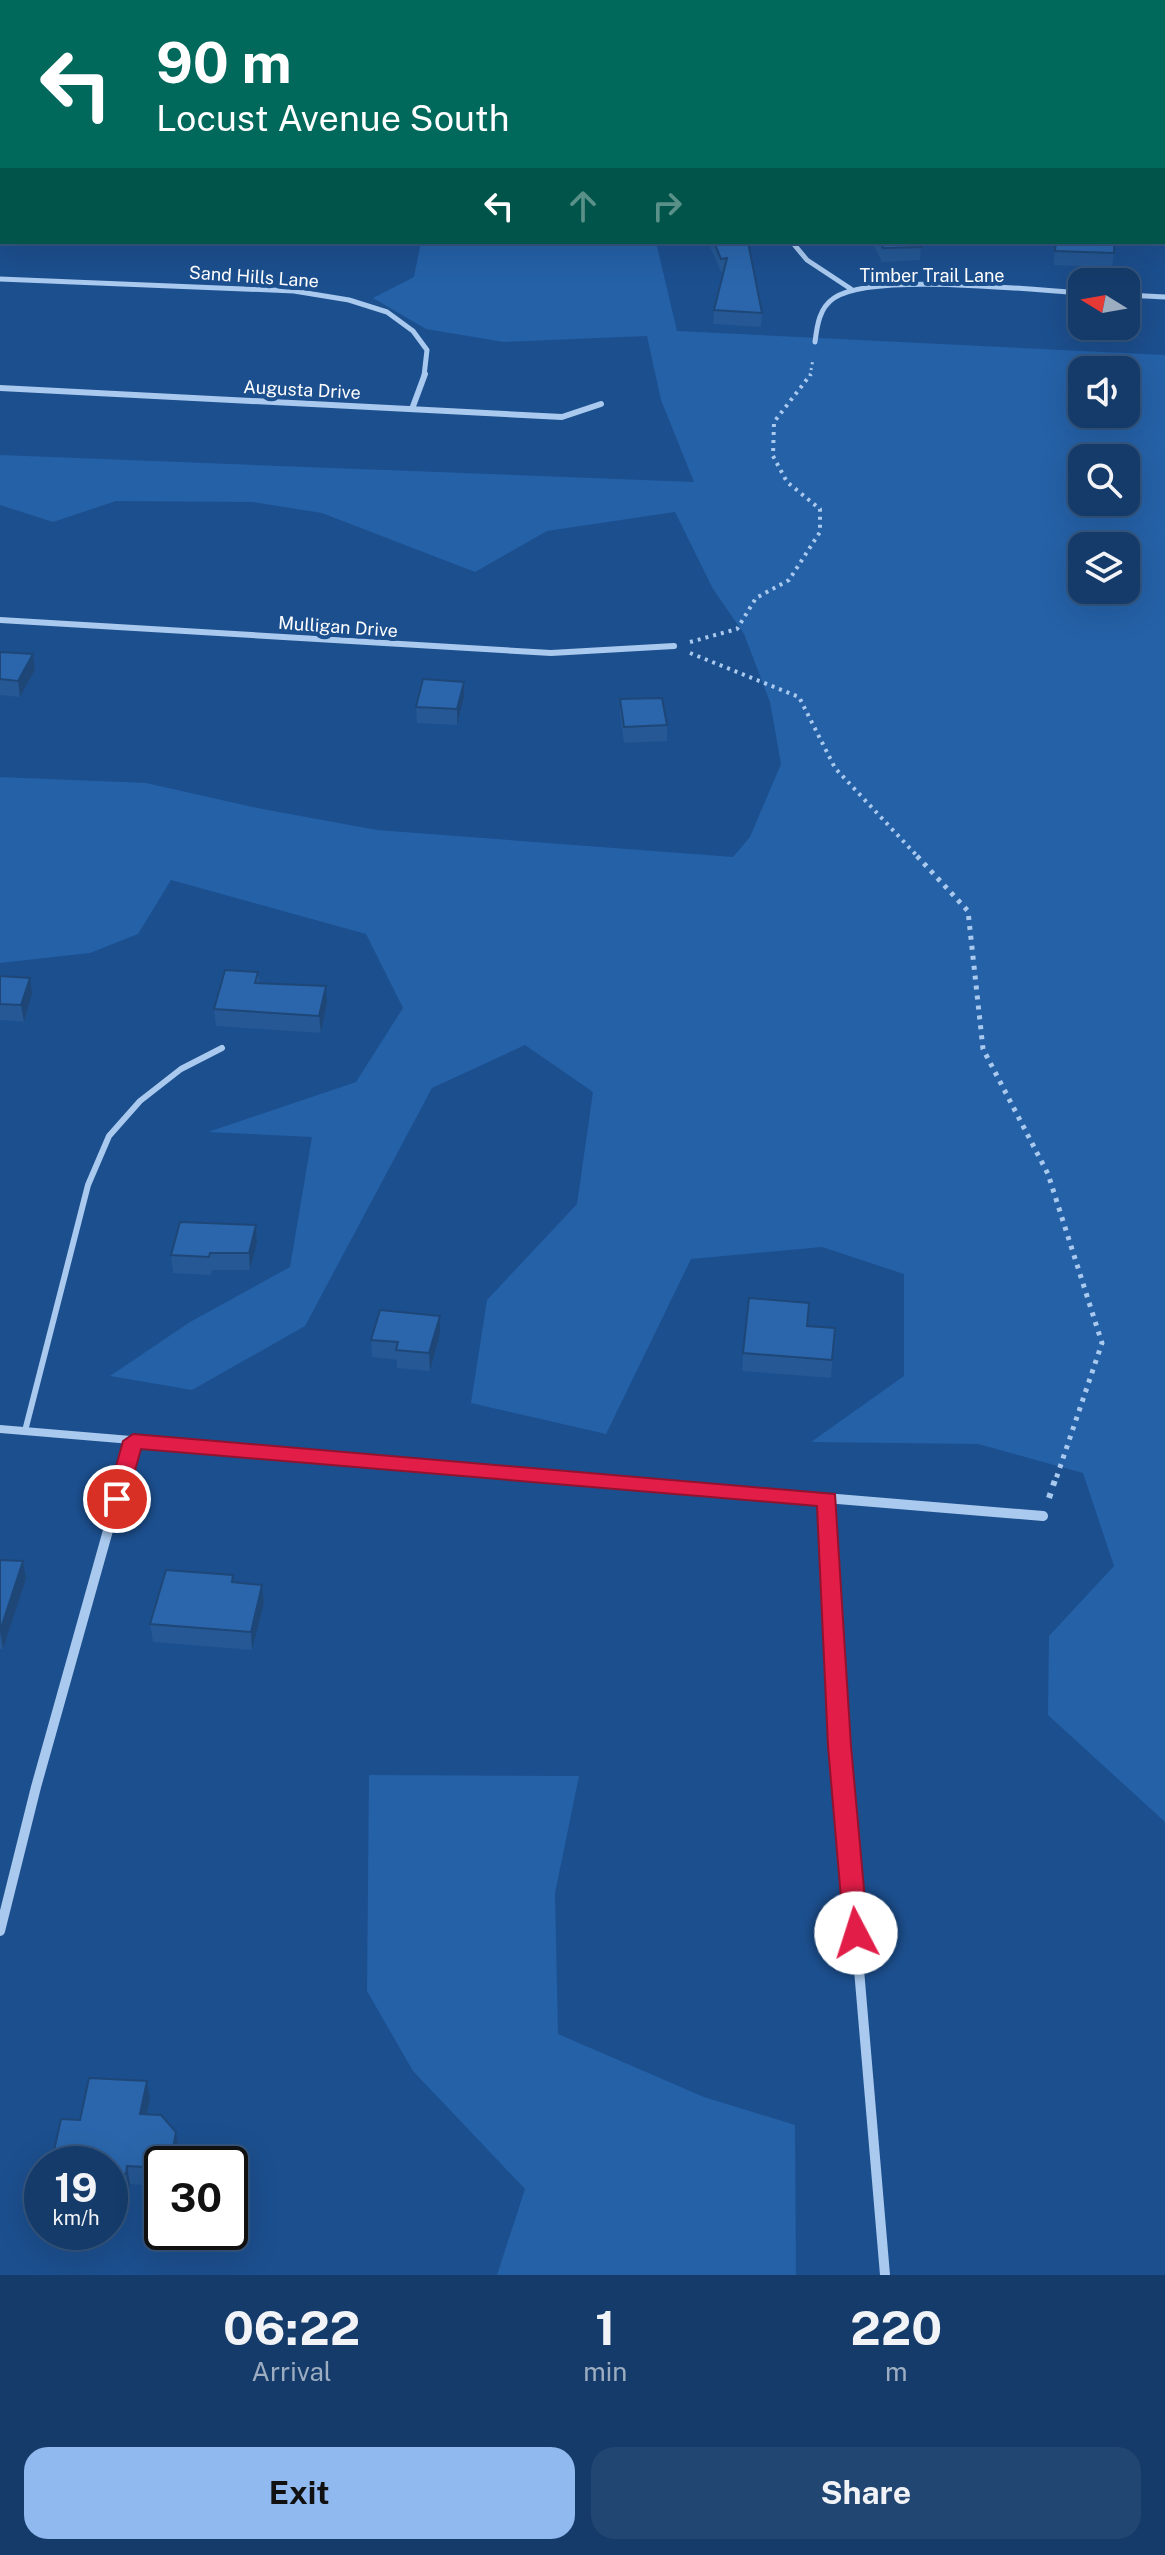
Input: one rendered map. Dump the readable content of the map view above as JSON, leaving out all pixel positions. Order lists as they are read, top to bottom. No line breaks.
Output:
{"streets":{"street":["Timber Trail Lane","Sand Hills Lane","Augusta Drive","Mulligan Drive"]},"crossings":[["Sand Hills Lane","Augusta Drive"]],"north":"left","page":{"turn":["90 m","Locust Avenue South"],"speed":"19 km/h","limit":"30","eta":["06:22","Arrival","1","min","220","m"],"buttons":["Exit","Share"]}}
